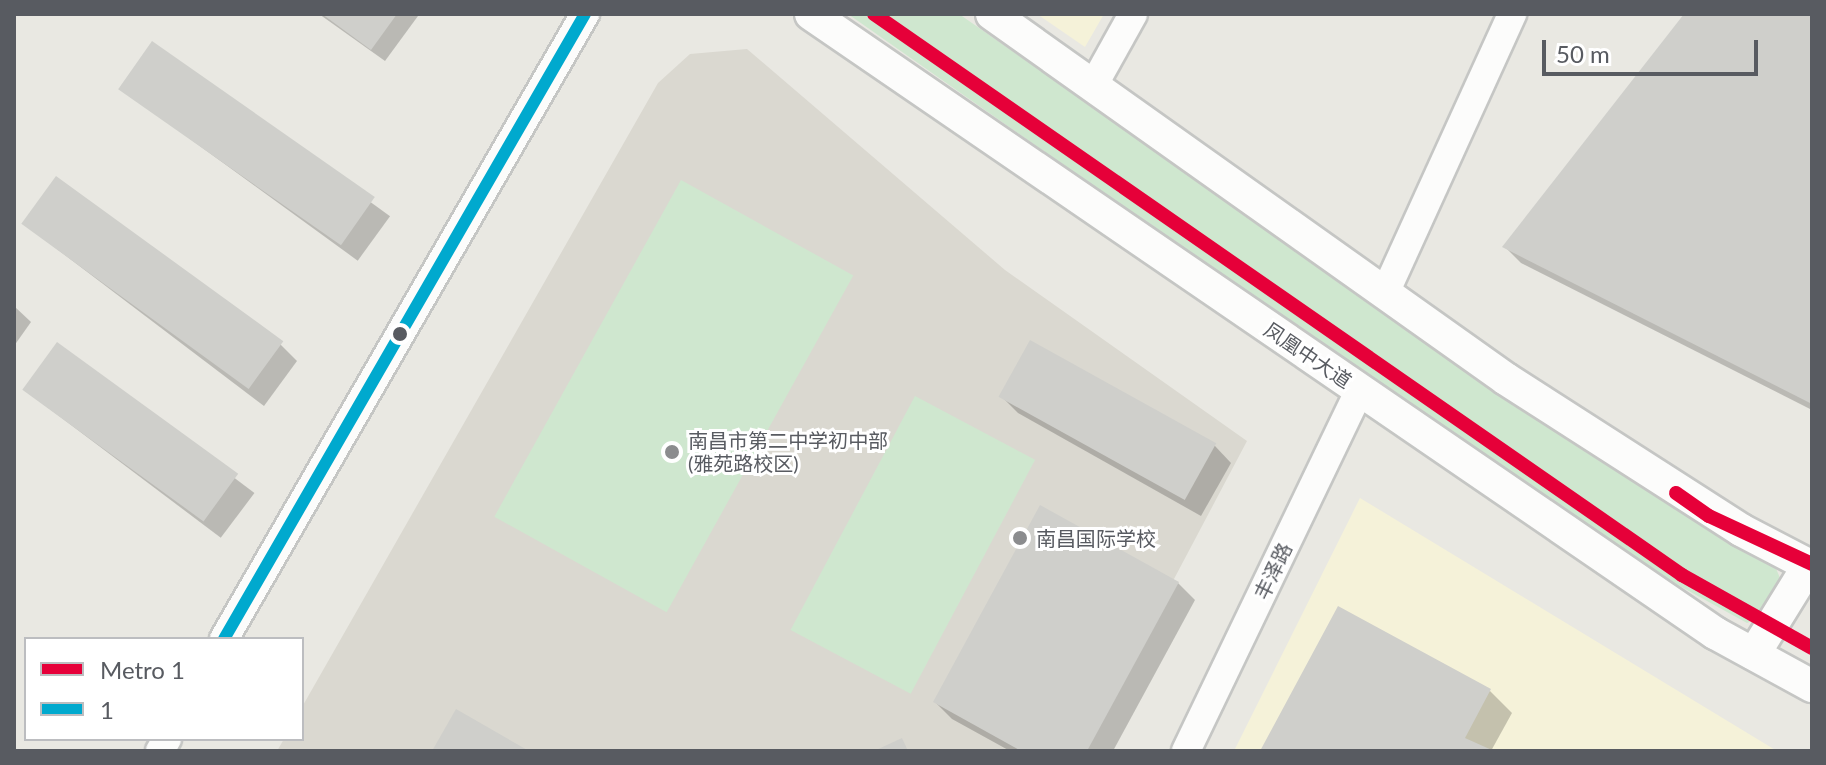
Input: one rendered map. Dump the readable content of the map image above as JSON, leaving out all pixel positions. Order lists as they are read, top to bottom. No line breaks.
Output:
{"streets":{"main road":["凤凰中大道"],"street":["丰泽路"]},"crossings":[["凤凰中大道","丰泽路"]],"places":["南昌市第二中学初中部 (雅苑路校区)","南昌国际学校"],"lines":["metro line 1","transit line 1"],"legend":["Metro 1","1"],"scale_bar":"50 m"}
